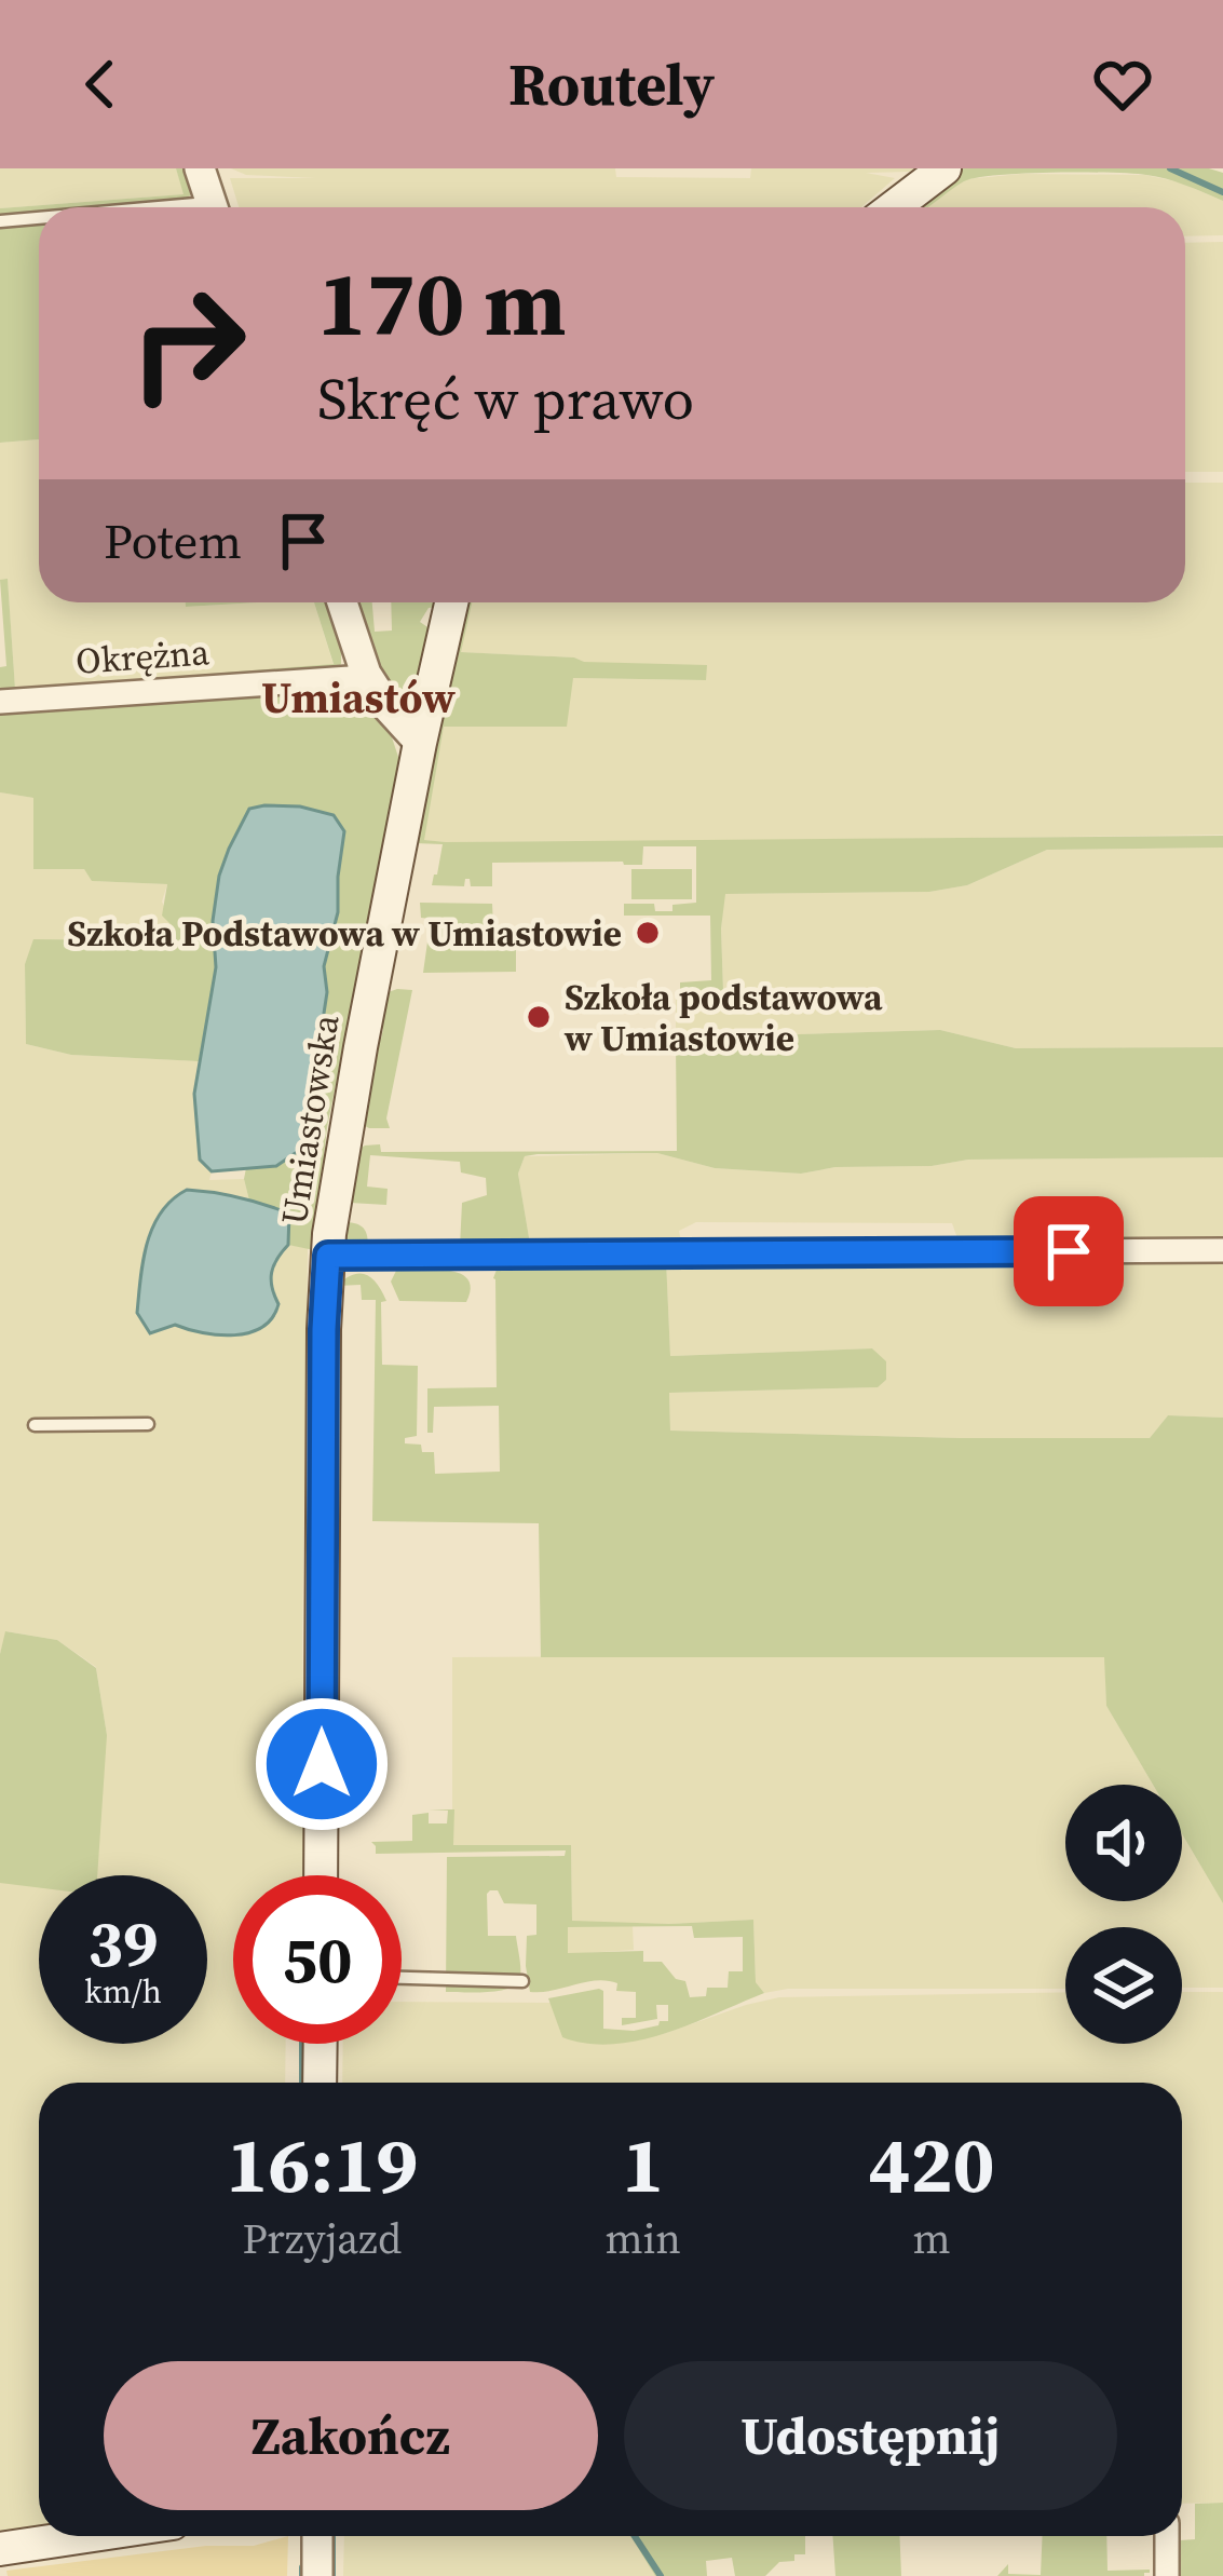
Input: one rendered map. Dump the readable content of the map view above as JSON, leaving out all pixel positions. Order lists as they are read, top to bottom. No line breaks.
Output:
{"streets":{"main road":["Umiastowska"],"street":["Okrężna"]},"districts":["Umiastów"],"places":["Szkoła Podstawowa w Umiastowie","Szkoła podstawowa w Umiastowie"],"page":{"header":"Routely","turn":["170 m","Skręć w prawo"],"then":"Potem","speed":"39 km/h","limit":"50","eta":["16:19","Przyjazd","1","min","420","m"],"buttons":["Zakończ","Udostępnij"]}}
